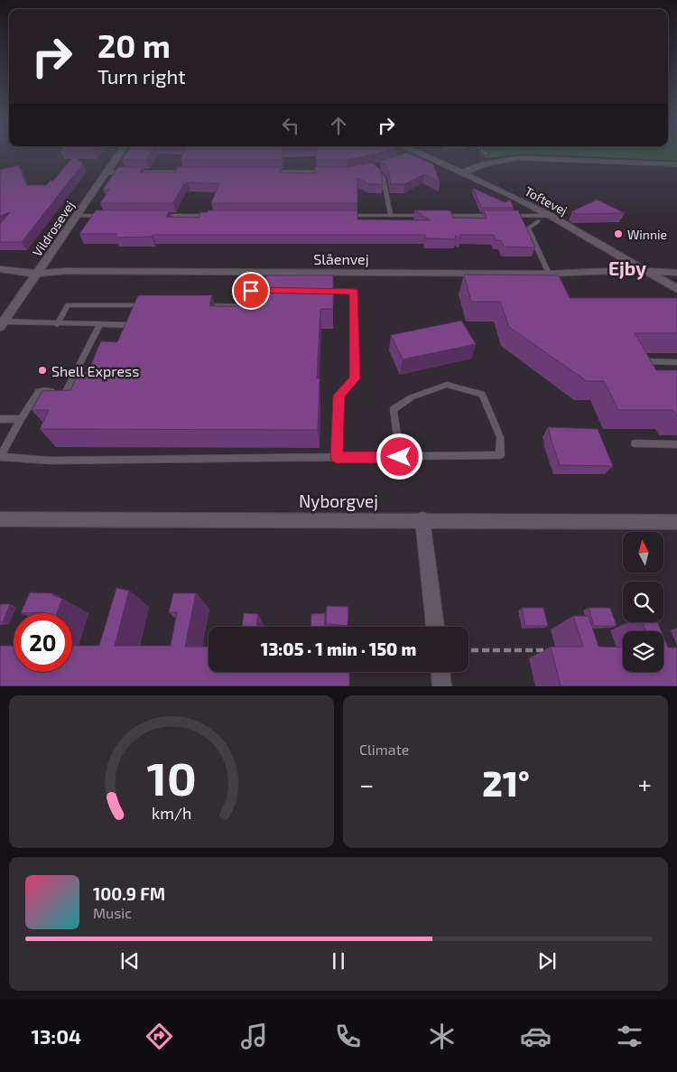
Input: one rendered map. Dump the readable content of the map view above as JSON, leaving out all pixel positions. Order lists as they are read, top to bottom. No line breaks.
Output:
{"streets":{"street":["Toftevej","Vildrosevej","Slåenvej","Nyborgvej"]},"crossings":[["Toftevej","Slåenvej"],["Vildrosevej","Slåenvej"]],"districts":["Ejby"],"places":["Winnie","Shell Express"],"north":"top","page":{"turn":["20 m","Turn right"],"limit":"20","trip":"13:05 · 1 min · 150 m","tile":"Climate","heat":["−","21°","+"],"song":["100.9 FM","Music"],"tabs":"13:04","gauge":["10","km/h"]}}
